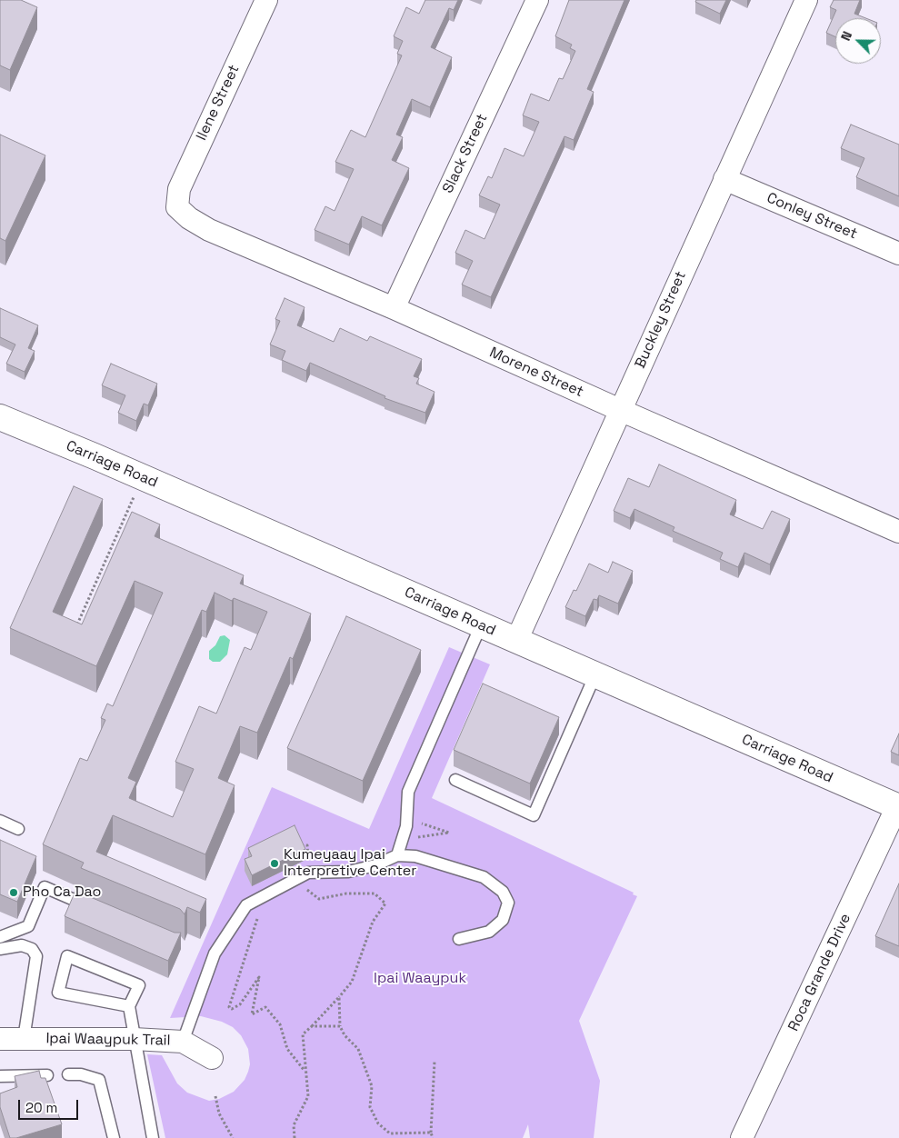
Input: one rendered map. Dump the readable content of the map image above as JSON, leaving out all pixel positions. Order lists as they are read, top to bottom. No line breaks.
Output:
{"streets":{"street":["Ilene Street","Slack Street","Conley Street","Buckley Street","Morene Street","Carriage Road","Roca Grande Drive","Ipai Waaypuk Trail"]},"crossings":[["Ilene Street","Morene Street"],["Slack Street","Morene Street"],["Conley Street","Buckley Street"],["Buckley Street","Morene Street"],["Buckley Street","Carriage Road"],["Carriage Road","Roca Grande Drive"]],"parks":["Ipai Waaypuk"],"places":["Kumeyaay Ipai Interpretive Center","Pho Ca Dao"],"scale_bar":"20 m","north":"top left"}
